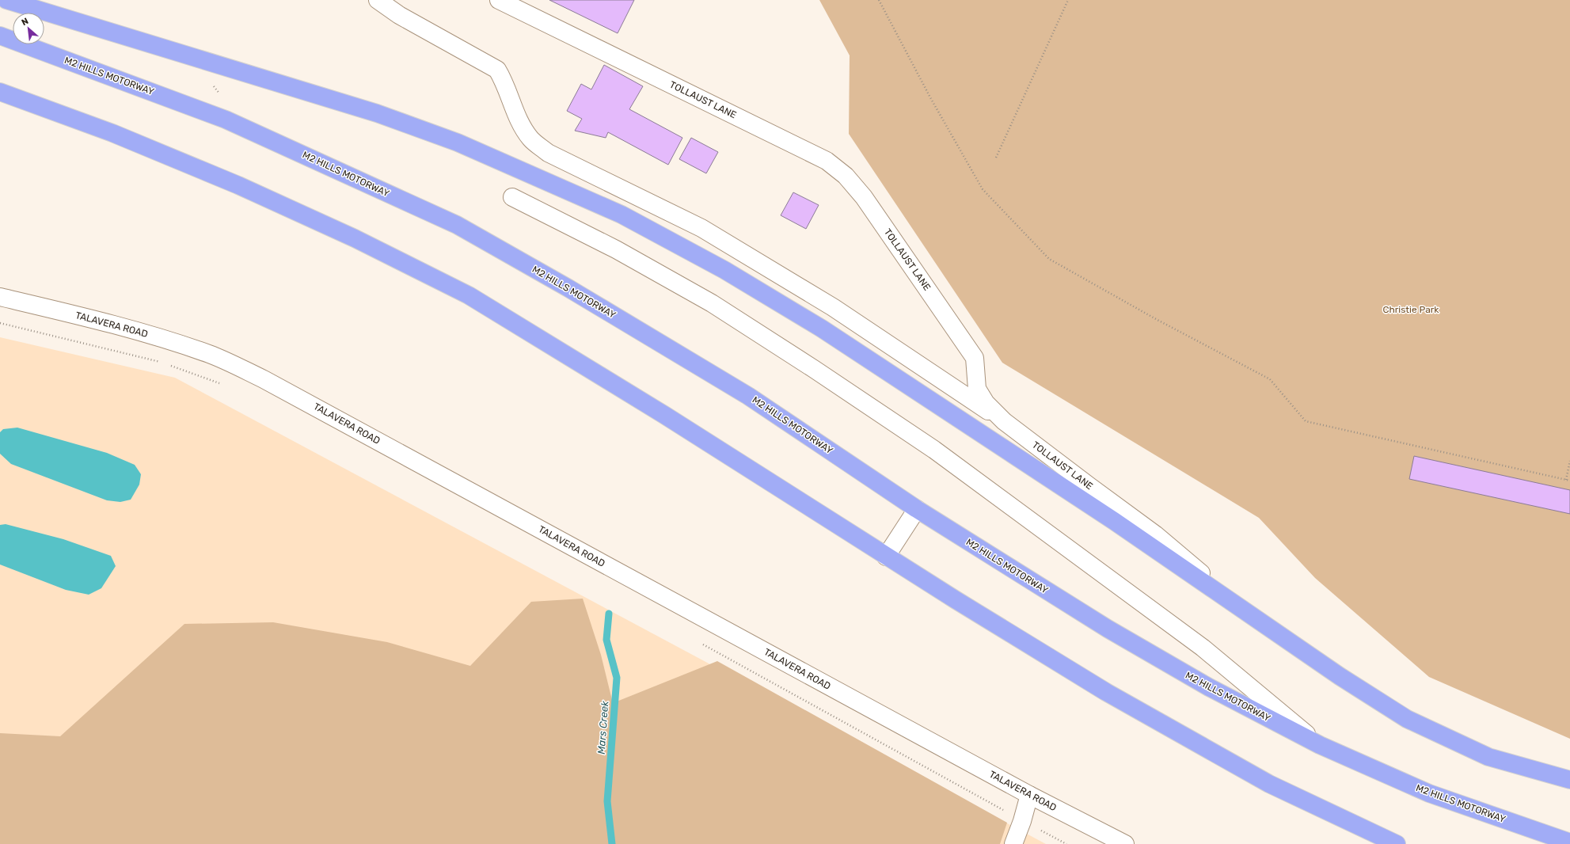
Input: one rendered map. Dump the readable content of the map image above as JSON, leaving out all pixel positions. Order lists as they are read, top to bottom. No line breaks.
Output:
{"streets":{"highway":["M2 HILLS MOTORWAY"],"street":["TOLLAUST LANE","TALAVERA ROAD"]},"water":["Mars Creek"],"parks":["Christie Park"],"north":"top left"}
